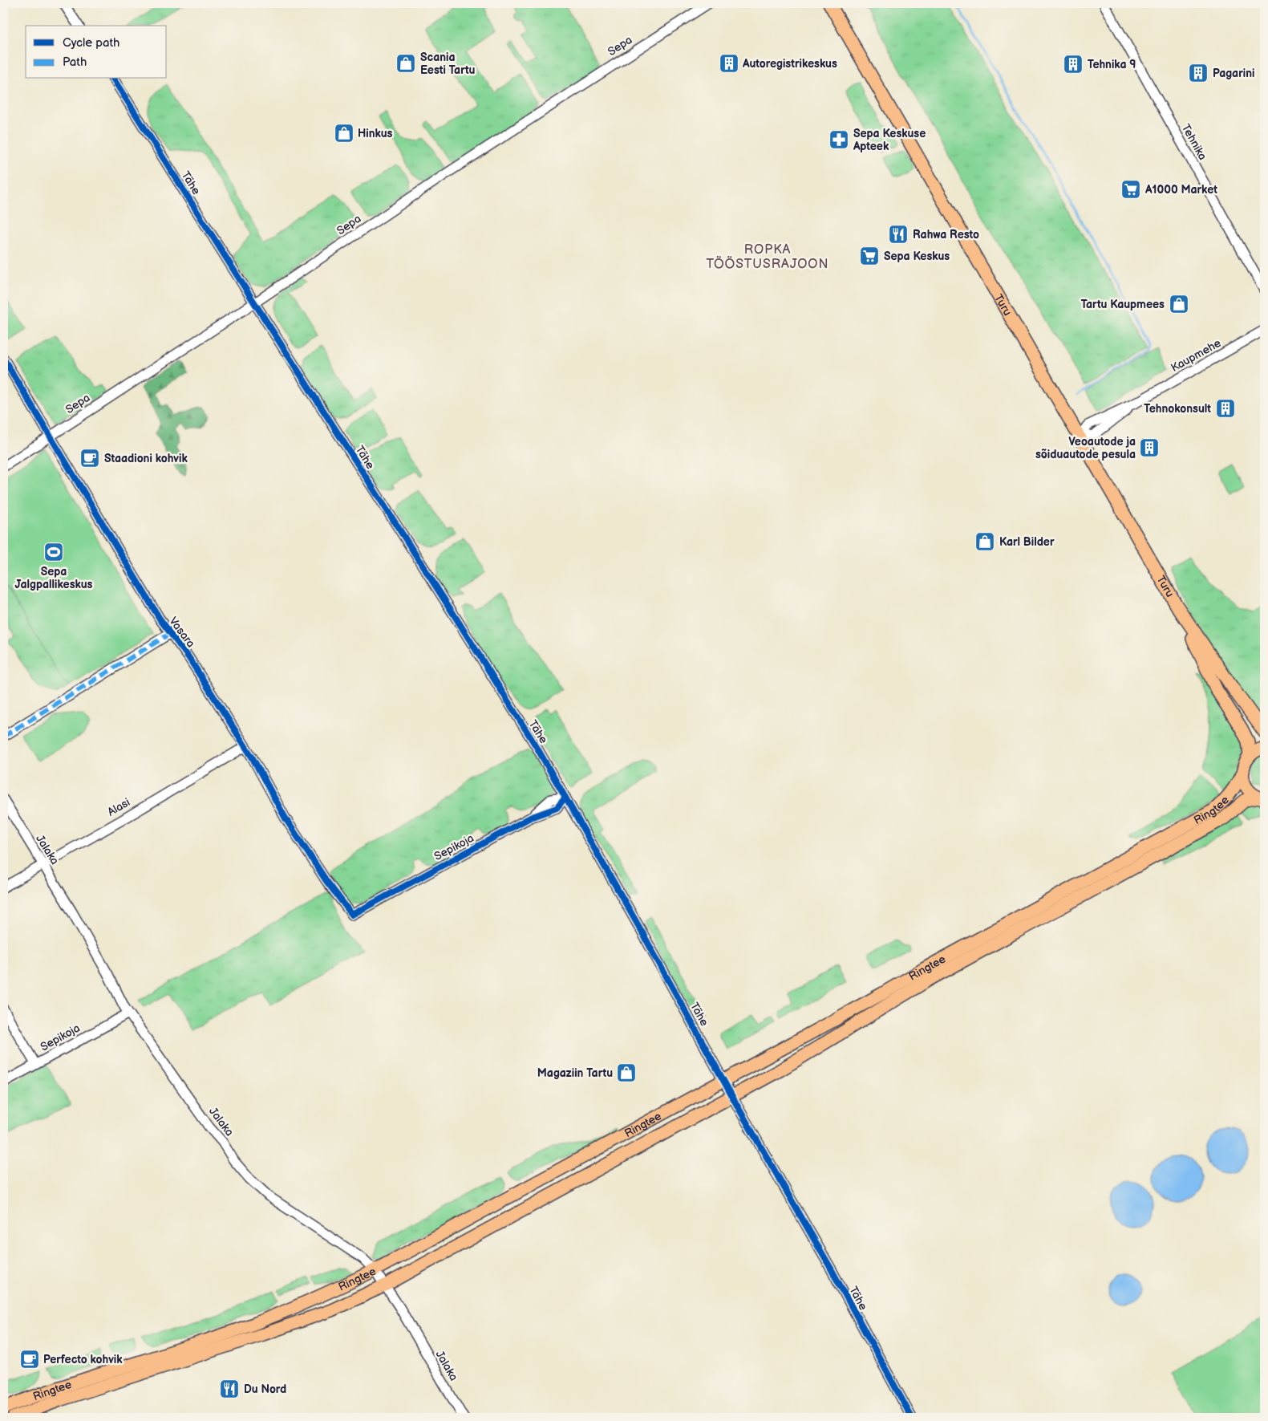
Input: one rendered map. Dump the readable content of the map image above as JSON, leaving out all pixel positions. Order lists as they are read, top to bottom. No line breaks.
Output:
{"streets":{"main road":["Turu","Ringtee"],"street":["Sepa","Tehnika","Tähe","Kaupmehe","Vasara","Alasi","Sepikoja","Jalaka"]},"crossings":[["Sepa","Tähe"],["Sepa","Vasara"],["Tähe","Ringtee"],["Tähe","Sepikoja"],["Turu","Kaupmehe"],["Turu","Ringtee"],["Vasara","Alasi"],["Vasara","Sepikoja"],["Alasi","Jalaka"],["Ringtee","Jalaka"],["Sepikoja","Jalaka"]],"districts":["ROPKA TÖÖSTUSRAJOON"],"places":{"shop":["Scania Eesti Tartu","Hinkus","Tartu Kaupmees","Karl Bilder","Magaziin Tartu"],"building":["Autoregistrikeskus","Tehnika 9","Pagarini","Tehnokonsult","Veoautode ja sõiduautode pesula"],"pharmacy":["Sepa Keskuse Apteek"],"supermarket":["A1000 Market","Sepa Keskus"],"restaurant":["Rahwa Resto","Du Nord"],"cafe":["Staadioni kohvik","Perfecto kohvik"],"sports":["Sepa Jalgpallikeskus"]},"legend":["Cycle path","Path"]}
